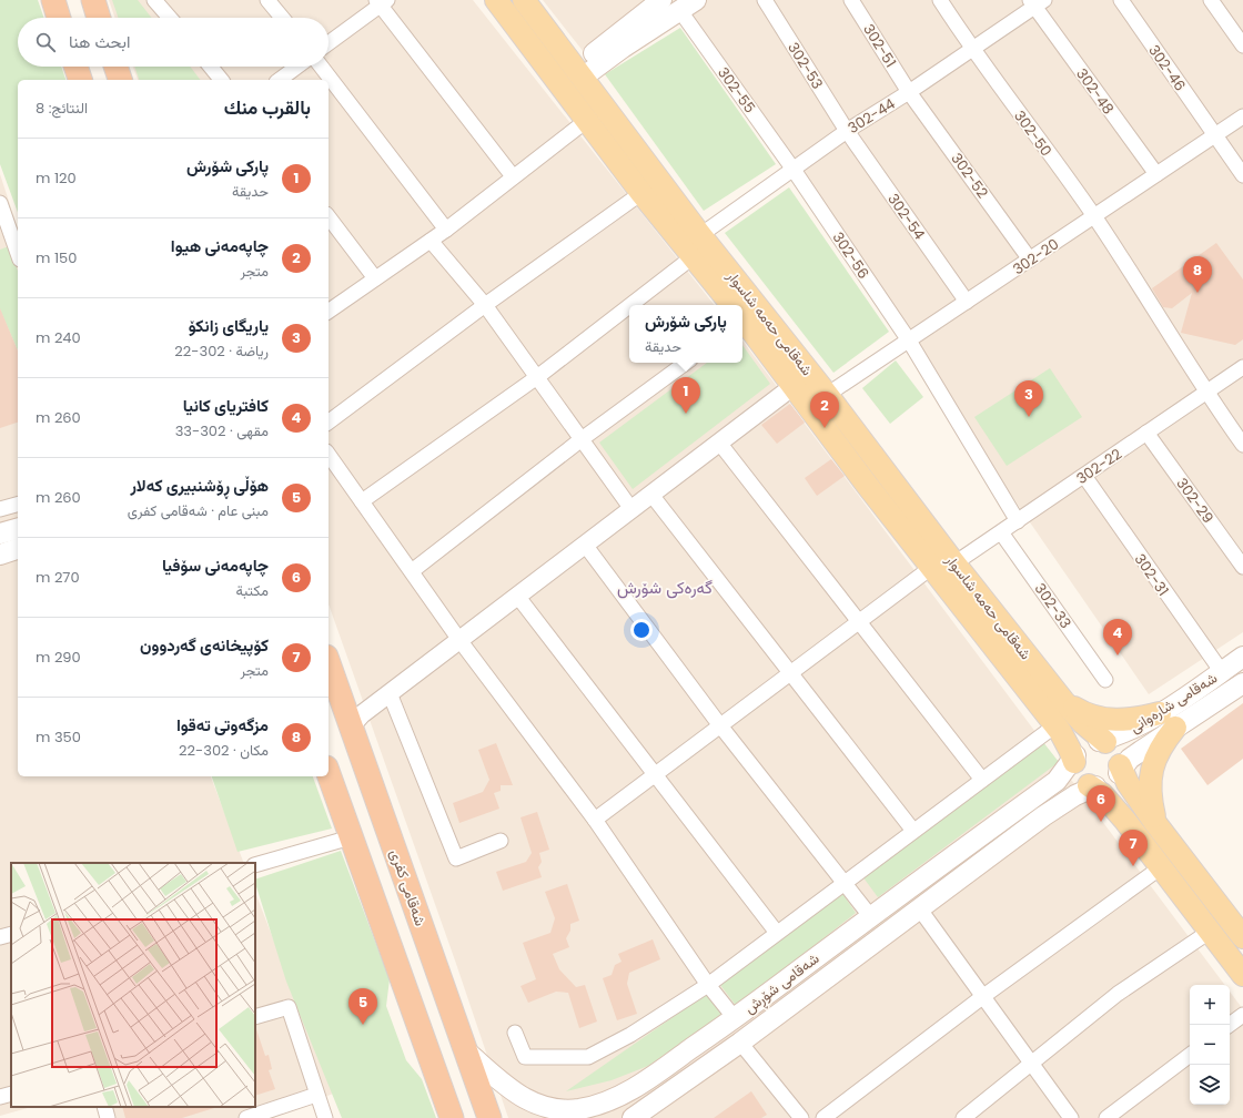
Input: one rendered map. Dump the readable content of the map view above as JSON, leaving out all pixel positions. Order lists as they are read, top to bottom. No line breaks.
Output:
{"streets":{"highway":["شەقامی کفری"],"main road":["شەقامی حەمە شاسوار","شەقامی شارەوانی","شەقامی شۆڕش"],"street":["302-51","302-53","302-46","302-55","302-48","302-44","302-50","302-52","302-54","302-56","302-20","302-22","302-29","302-31","302-33"]},"crossings":[["302-51","302-44"],["302-51","302-52"],["302-53","302-44"],["302-53","302-54"],["302-46","302-20"],["302-55","302-44"],["302-55","302-56"],["302-48","302-44"],["302-48","302-20"],["302-44","302-50"],["302-44","302-52"],["302-44","302-54"],["302-44","302-56"],["302-44","شەقامی حەمە شاسوار"],["302-50","302-20"],["302-50","302-22"],["302-52","302-20"],["302-54","302-20"],["302-56","302-20"],["302-56","302-22"],["302-20","شەقامی حەمە شاسوار"],["شەقامی حەمە شاسوار","302-22"],["شەقامی حەمە شاسوار","شەقامی شارەوانی"],["شەقامی حەمە شاسوار","شەقامی شۆڕش"],["302-22","302-29"],["302-22","302-31"],["302-22","302-33"],["302-31","شەقامی شارەوانی"],["شەقامی شارەوانی","شەقامی شۆڕش"],["شەقامی کفری","شەقامی شۆڕش"]],"districts":["گەرەکی شۆرش"],"page":{"search":"ابحث هنا","heading":["بالقرب منك","النتائج: 8"],"list":[{"mark":"1","name":"پارکی شۆرش","note":"حديقة","value":"120 m"},{"mark":"2","name":"چاپەمەنی هیوا","note":"متجر","value":"150 m"},{"mark":"3","name":"یاریگای زانکۆ","note":"رياضة · 302-22","value":"240 m"},{"mark":"4","name":"کافتریای کانیا","note":"مقهى · 302-33","value":"260 m"},{"mark":"5","name":"هۆڵی ڕۆشنبیری کەلار","note":"مبنى عام · شەقامی کفری","value":"260 m"},{"mark":"6","name":"چاپەمەنی سۆفیا","note":"مكتبة","value":"270 m"},{"mark":"7","name":"کۆپیخانەی گەردوون","note":"متجر","value":"290 m"},{"mark":"8","name":"مزگه‌وتی ته‌قوا","note":"مكان · 302-22","value":"350 m"}],"pins":["8","1","3","2","4","6","7","5"],"popup":["پارکی شۆرش","حديقة"],"map_buttons":["+","−"]}}
